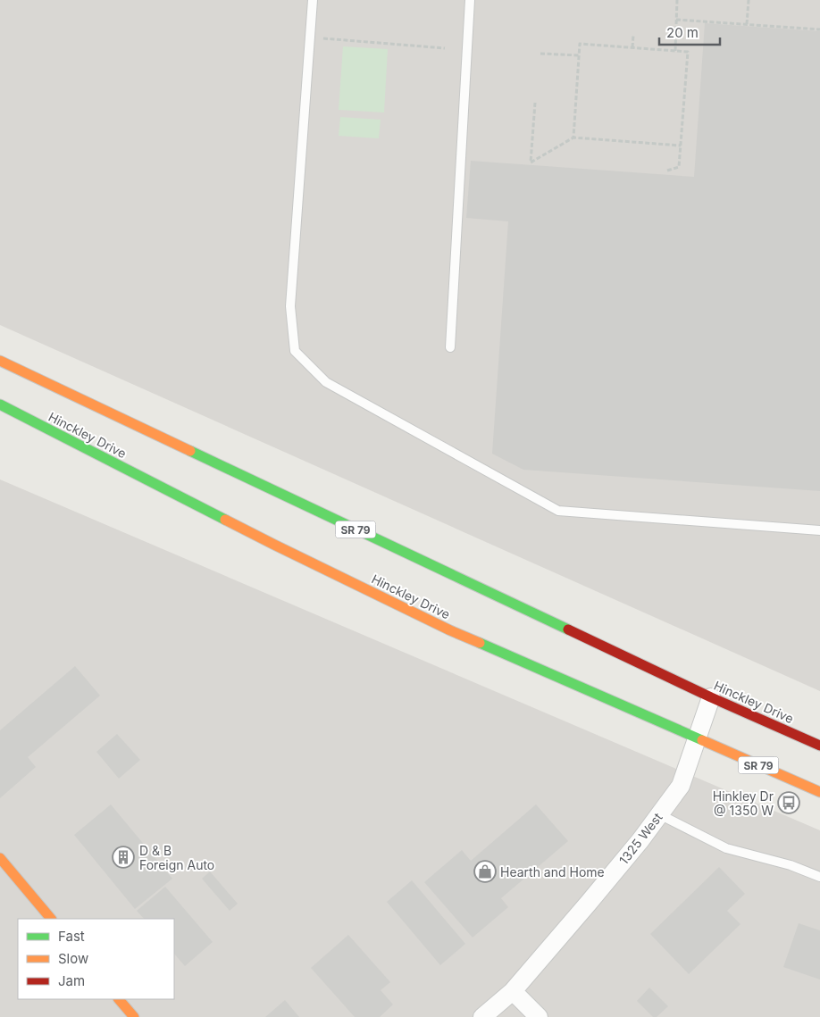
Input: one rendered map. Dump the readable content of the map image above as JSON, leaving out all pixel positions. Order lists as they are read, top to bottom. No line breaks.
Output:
{"streets":{"main road":["Hinckley Drive","SR 79"],"street":["1325 West"]},"crossings":[["Hinckley Drive","1325 West"]],"places":{"bus stop":["Hinkley Dr @ 1350 W"],"building":["D & B Foreign Auto"],"shop":["Hearth and Home"]},"legend":["Fast","Slow","Jam"],"scale_bar":"20 m"}
